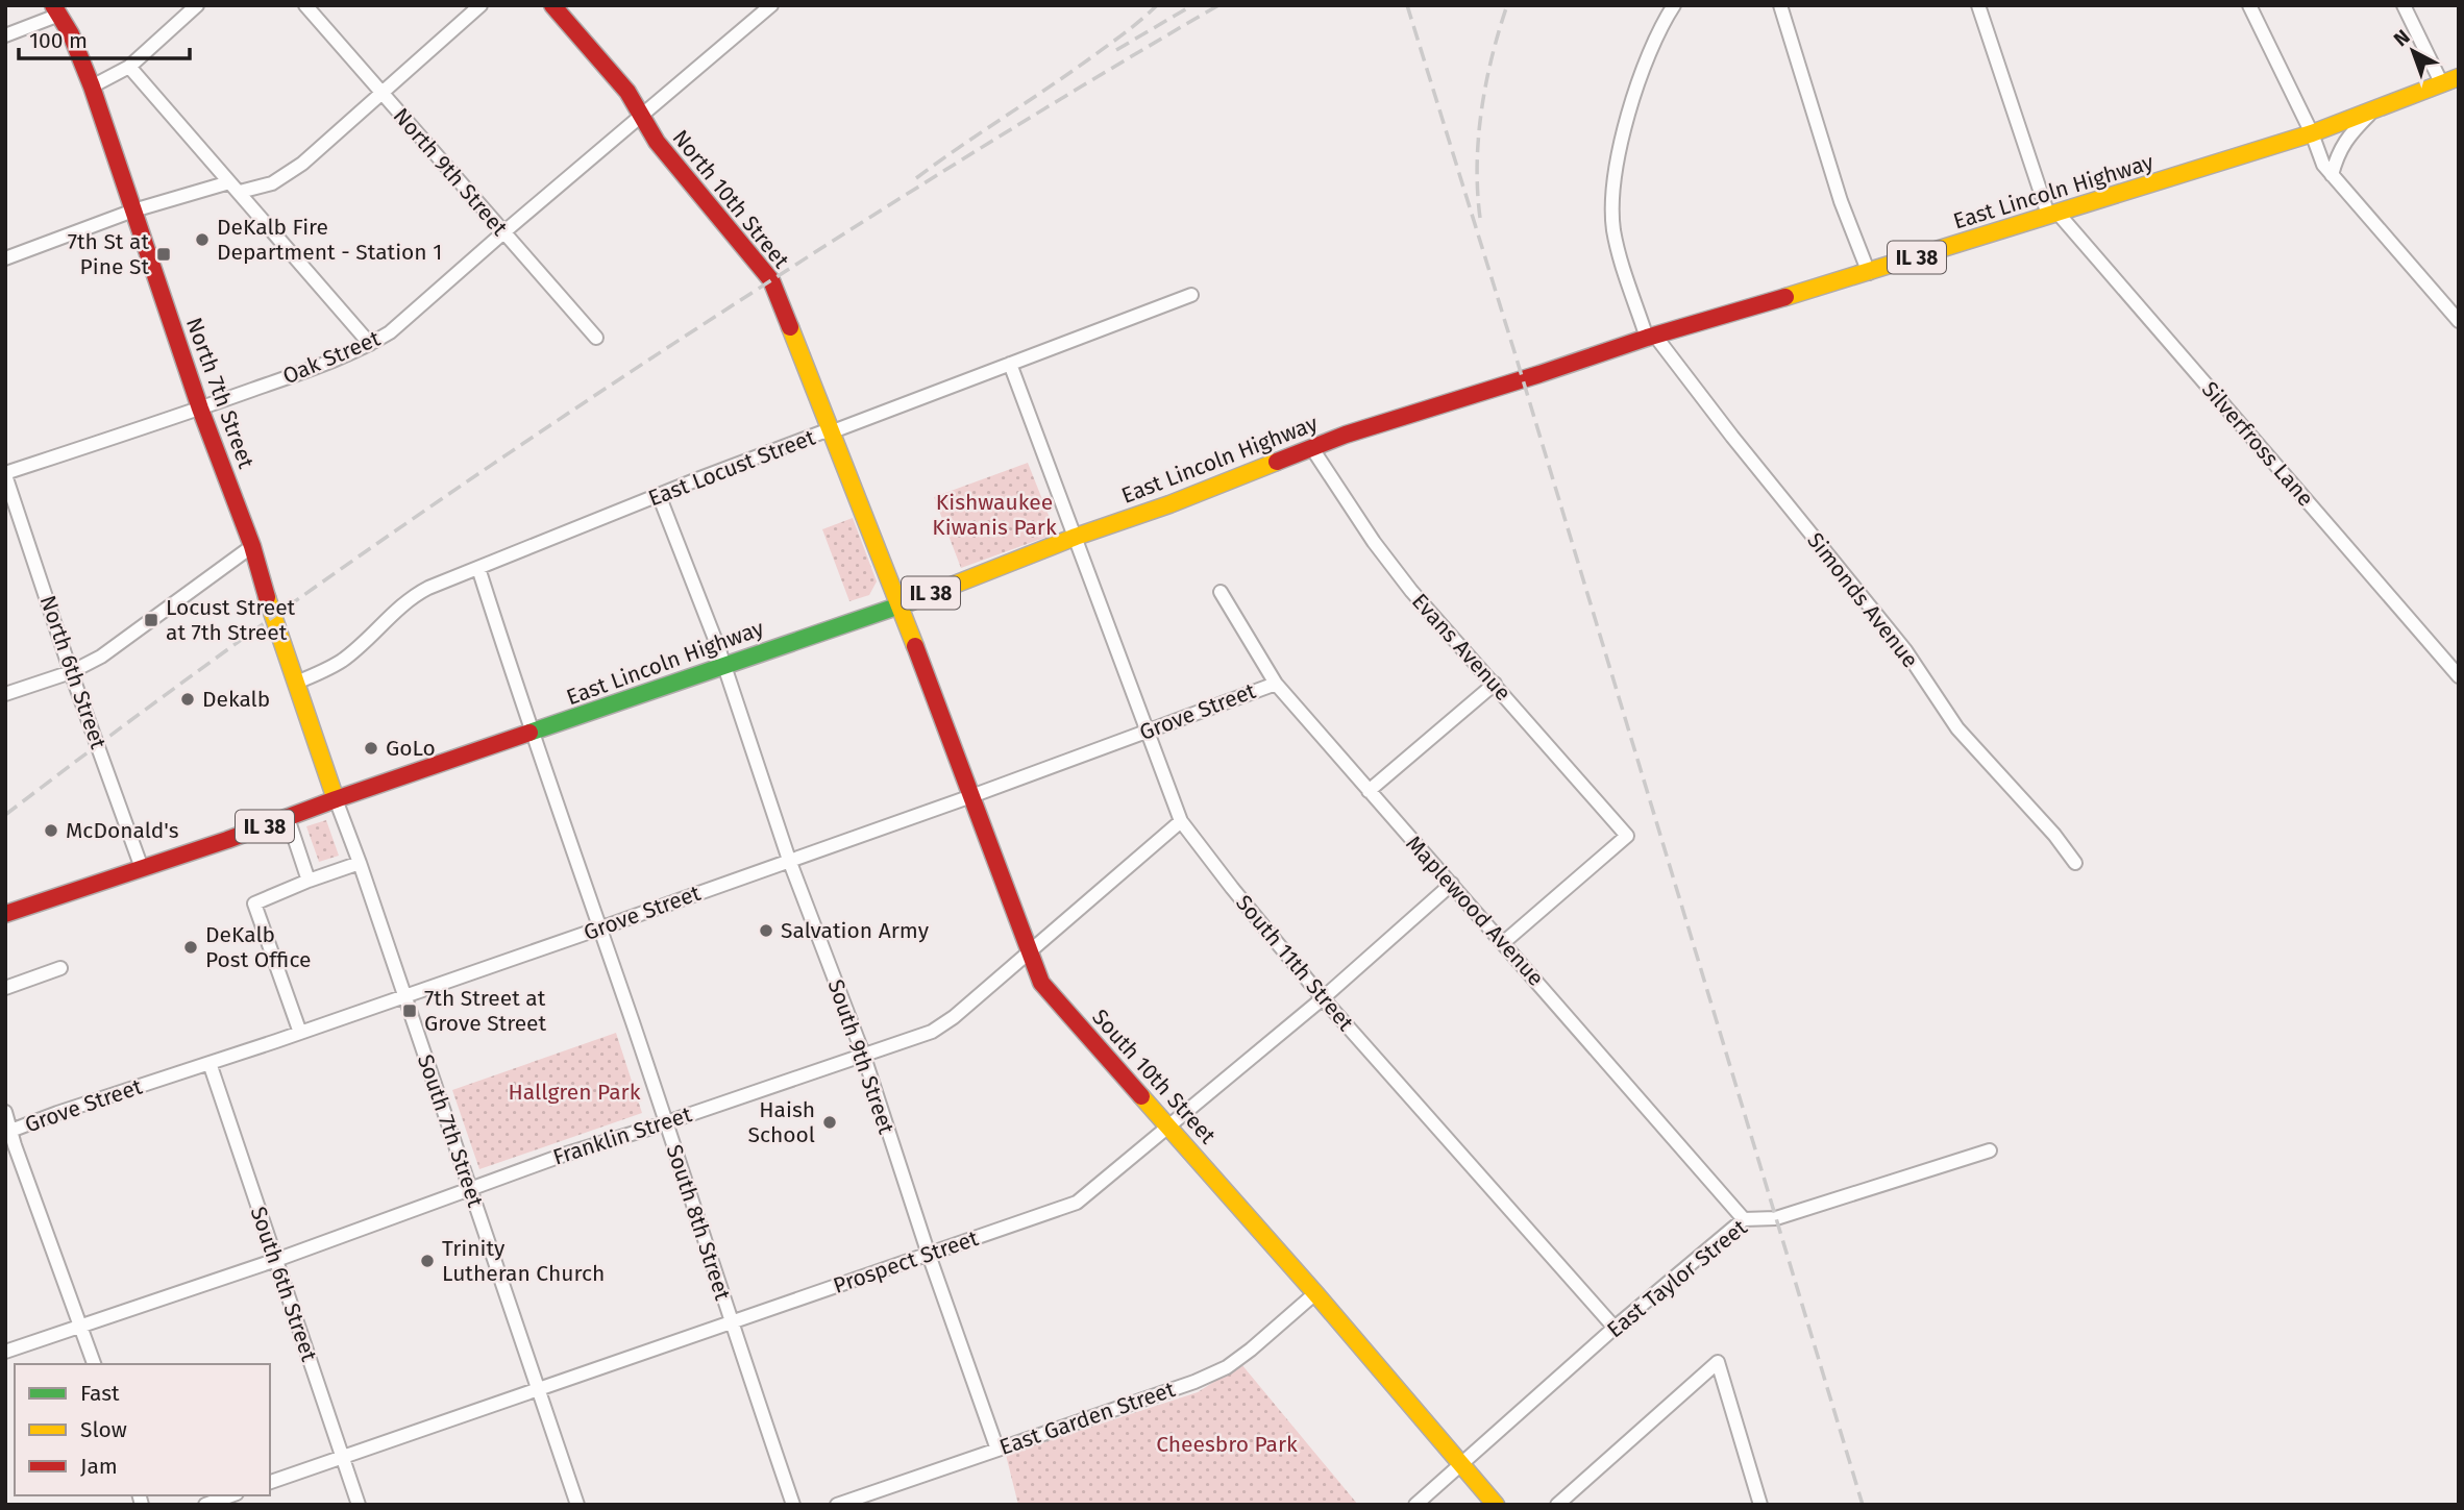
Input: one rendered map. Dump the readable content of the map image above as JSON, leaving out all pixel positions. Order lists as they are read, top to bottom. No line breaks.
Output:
{"streets":{"street":["North 9th Street","East Lincoln Highway","North 10th Street","IL 38","Oak Street","North 7th Street","Silverfross Lane","East Locust Street","Simonds Avenue","Evans Avenue","North 6th Street","Grove Street","Maplewood Avenue","South 11th Street","South 9th Street","South 10th Street","South 7th Street","Franklin Street","South 8th Street","Prospect Street","East Taylor Street","South 6th Street","East Garden Street"]},"crossings":[["North 9th Street","Oak Street"],["East Lincoln Highway","North 10th Street"],["East Lincoln Highway","North 7th Street"],["East Lincoln Highway","Silverfross Lane"],["East Lincoln Highway","Simonds Avenue"],["East Lincoln Highway","Evans Avenue"],["East Lincoln Highway","North 6th Street"],["East Lincoln Highway","South 11th Street"],["East Lincoln Highway","South 9th Street"],["East Lincoln Highway","South 10th Street"],["East Lincoln Highway","South 7th Street"],["East Lincoln Highway","South 8th Street"],["North 10th Street","Oak Street"],["North 10th Street","East Locust Street"],["North 10th Street","South 10th Street"],["Oak Street","North 7th Street"],["Oak Street","North 6th Street"],["North 7th Street","East Locust Street"],["North 7th Street","South 7th Street"],["East Locust Street","South 11th Street"],["East Locust Street","South 8th Street"],["Evans Avenue","Maplewood Avenue"],["Grove Street","Maplewood Avenue"],["Grove Street","South 11th Street"],["Grove Street","South 9th Street"],["Grove Street","South 10th Street"],["Grove Street","South 7th Street"],["Grove Street","South 8th Street"],["Grove Street","South 6th Street"],["Maplewood Avenue","Prospect Street"],["Maplewood Avenue","East Taylor Street"],["South 11th Street","Franklin Street"],["South 11th Street","Prospect Street"],["South 11th Street","East Taylor Street"],["South 9th Street","Franklin Street"],["South 9th Street","Prospect Street"],["South 9th Street","East Garden Street"],["South 10th Street","Franklin Street"],["South 10th Street","Prospect Street"],["South 10th Street","East Taylor Street"],["South 10th Street","East Garden Street"],["South 7th Street","Franklin Street"],["South 7th Street","Prospect Street"],["Franklin Street","South 8th Street"],["Franklin Street","South 6th Street"],["South 8th Street","Prospect Street"],["Prospect Street","South 6th Street"]],"parks":["Kishwaukee Kiwanis Park","Hallgren Park","Cheesbro Park"],"places":{"other":["DeKalb Fire Department - Station 1","Dekalb","GoLo","McDonald's","Salvation Army","DeKalb Post Office","Haish School","Trinity Lutheran Church"],"transit":["7th St at Pine St","Locust Street at 7th Street","7th Street at Grove Street"]},"legend":["Fast","Slow","Jam"],"scale_bar":"100 m","north":"top left"}
